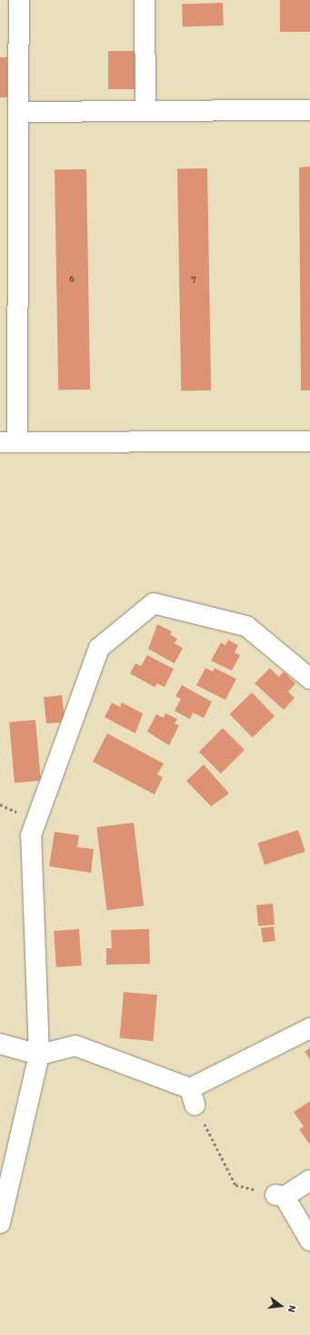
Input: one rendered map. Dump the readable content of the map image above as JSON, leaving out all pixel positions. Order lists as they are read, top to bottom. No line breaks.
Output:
{"house_numbers":["6","7"],"north":"right"}
